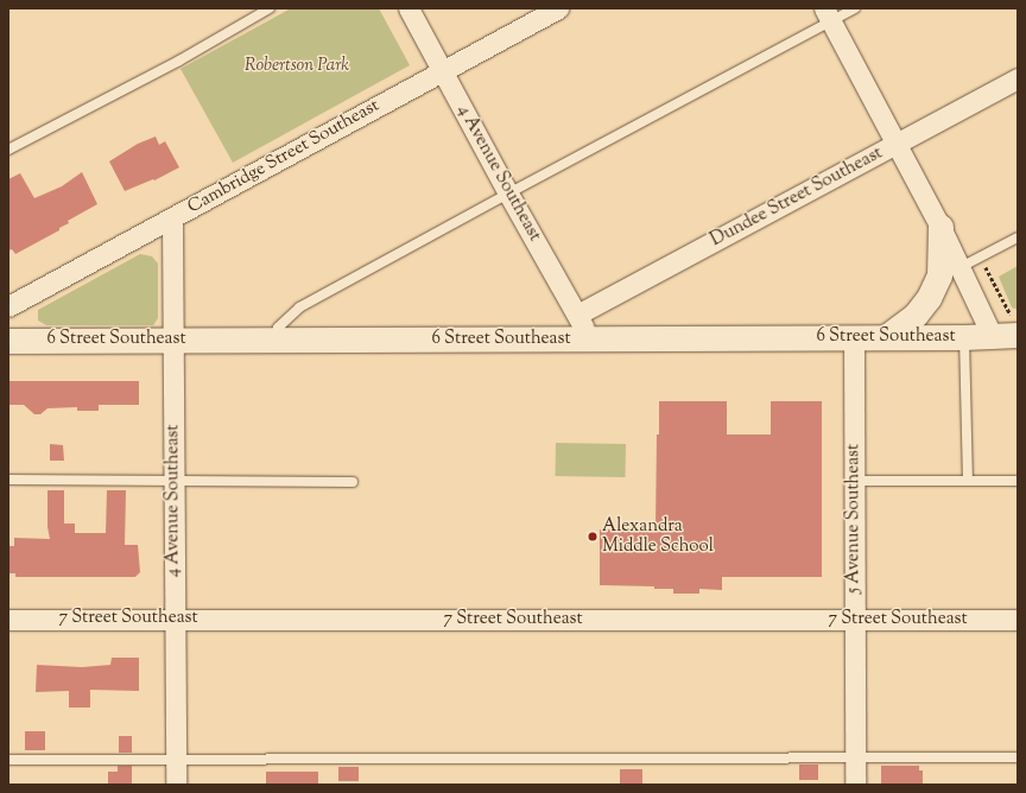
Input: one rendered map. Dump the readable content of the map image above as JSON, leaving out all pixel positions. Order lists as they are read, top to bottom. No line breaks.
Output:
{"streets":{"street":["Cambridge Street Southeast","4 Avenue Southeast","Dundee Street Southeast","6 Street Southeast","5 Avenue Southeast","7 Street Southeast"]},"crossings":[["Cambridge Street Southeast","4 Avenue Southeast"],["4 Avenue Southeast","Dundee Street Southeast"],["4 Avenue Southeast","6 Street Southeast"],["4 Avenue Southeast","7 Street Southeast"],["6 Street Southeast","5 Avenue Southeast"],["5 Avenue Southeast","7 Street Southeast"]],"parks":["Robertson Park"],"places":["Alexandra Middle School"]}
